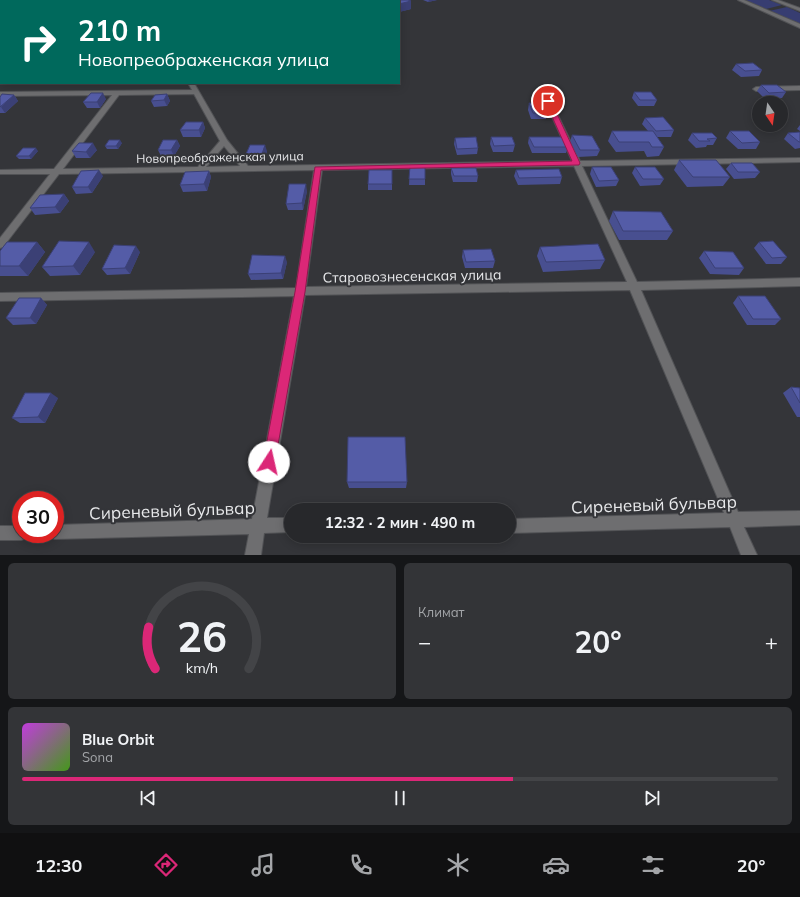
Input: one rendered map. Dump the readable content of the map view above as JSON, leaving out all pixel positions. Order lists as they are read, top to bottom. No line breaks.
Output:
{"streets":{"street":["Новопреображенская улица","Старовознесенская улица","Сиреневый бульвар"]},"north":"bottom","page":{"turn":["210 m","Новопреображенская улица"],"limit":"30","trip":"12:32 · 2 мин · 490 m","tile":"Климат","heat":["−","20°","+"],"song":["Blue Orbit","Sona"],"tabs":["12:30","20°"],"gauge":["26","km/h"]}}
